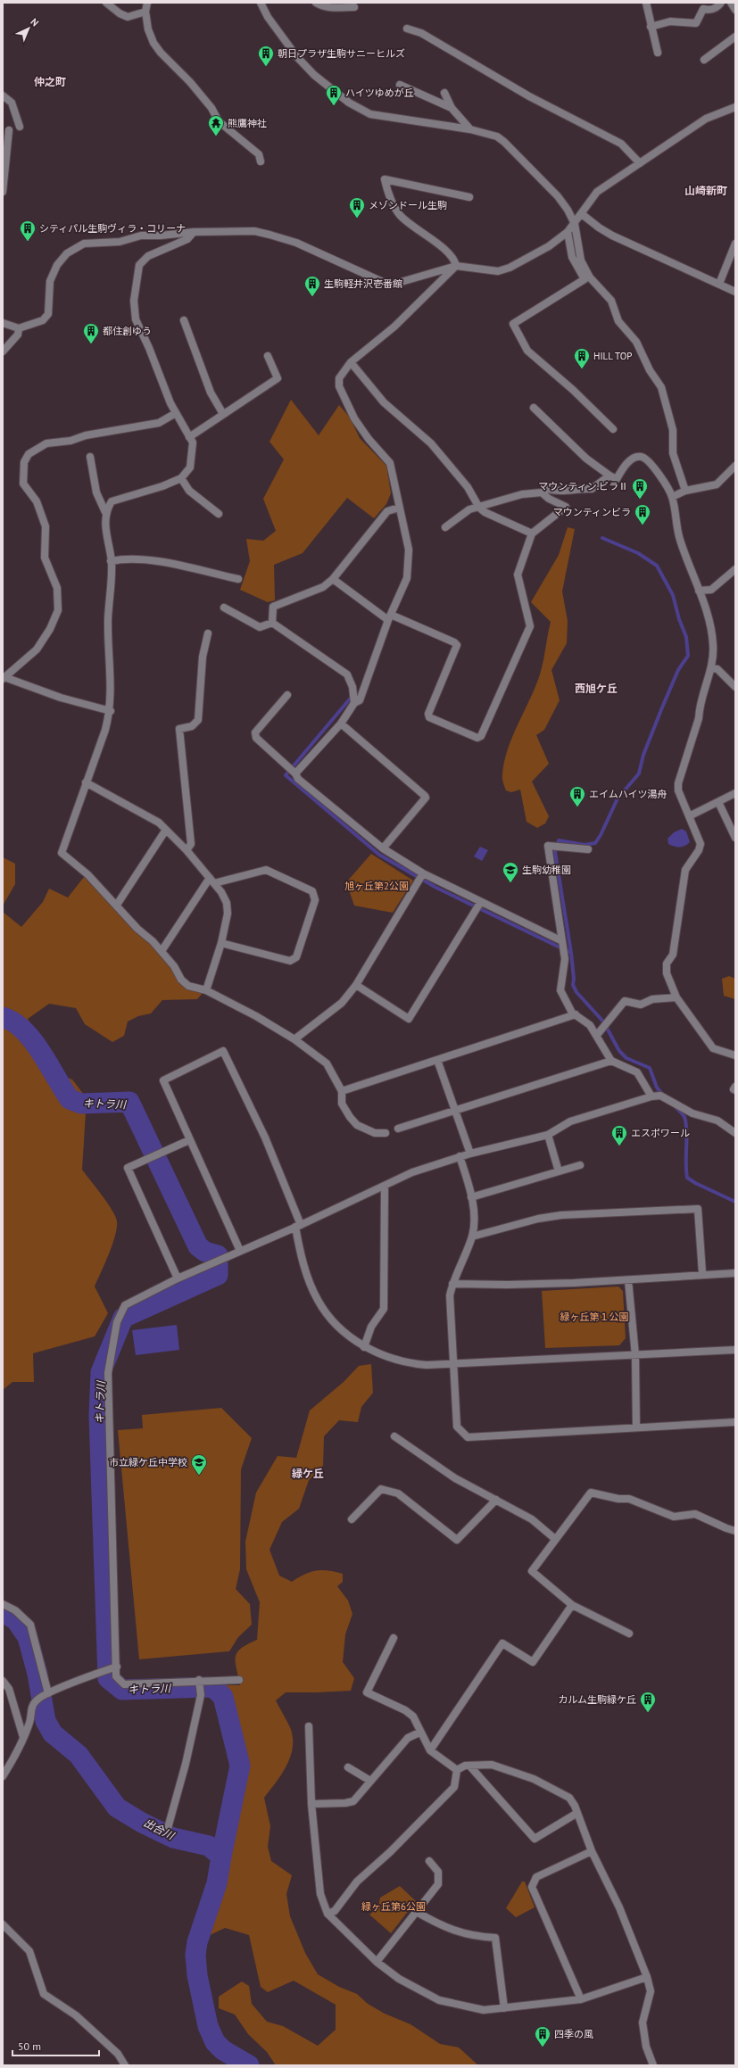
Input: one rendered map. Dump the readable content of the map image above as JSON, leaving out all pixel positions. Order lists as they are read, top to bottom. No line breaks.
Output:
{"districts":["仲之町","山崎新町","西旭ケ丘","緑ケ丘"],"water":["キトラ川","出合川"],"parks":["旭ヶ丘第2公園","緑ヶ丘第１公園","緑ヶ丘第6公園"],"places":{"building":["朝日プラザ生駒サニーヒルズ","ハイツゆめが丘","メゾンドール生駒","シティパル生駒ヴィラ・コリーナ","生駒軽井沢壱番館","都住創ゆう","HILL TOP","マウンティン.ビラⅡ","マウンティンビラ","エイムハイツ湯舟","エスポワール","カルム生駒緑ケ丘","四季の風"],"temple":["熊鷹神社"],"school or university":["生駒幼稚園","市立緑ケ丘中学校"]},"scale_bar":"50 m","north":"top right"}
